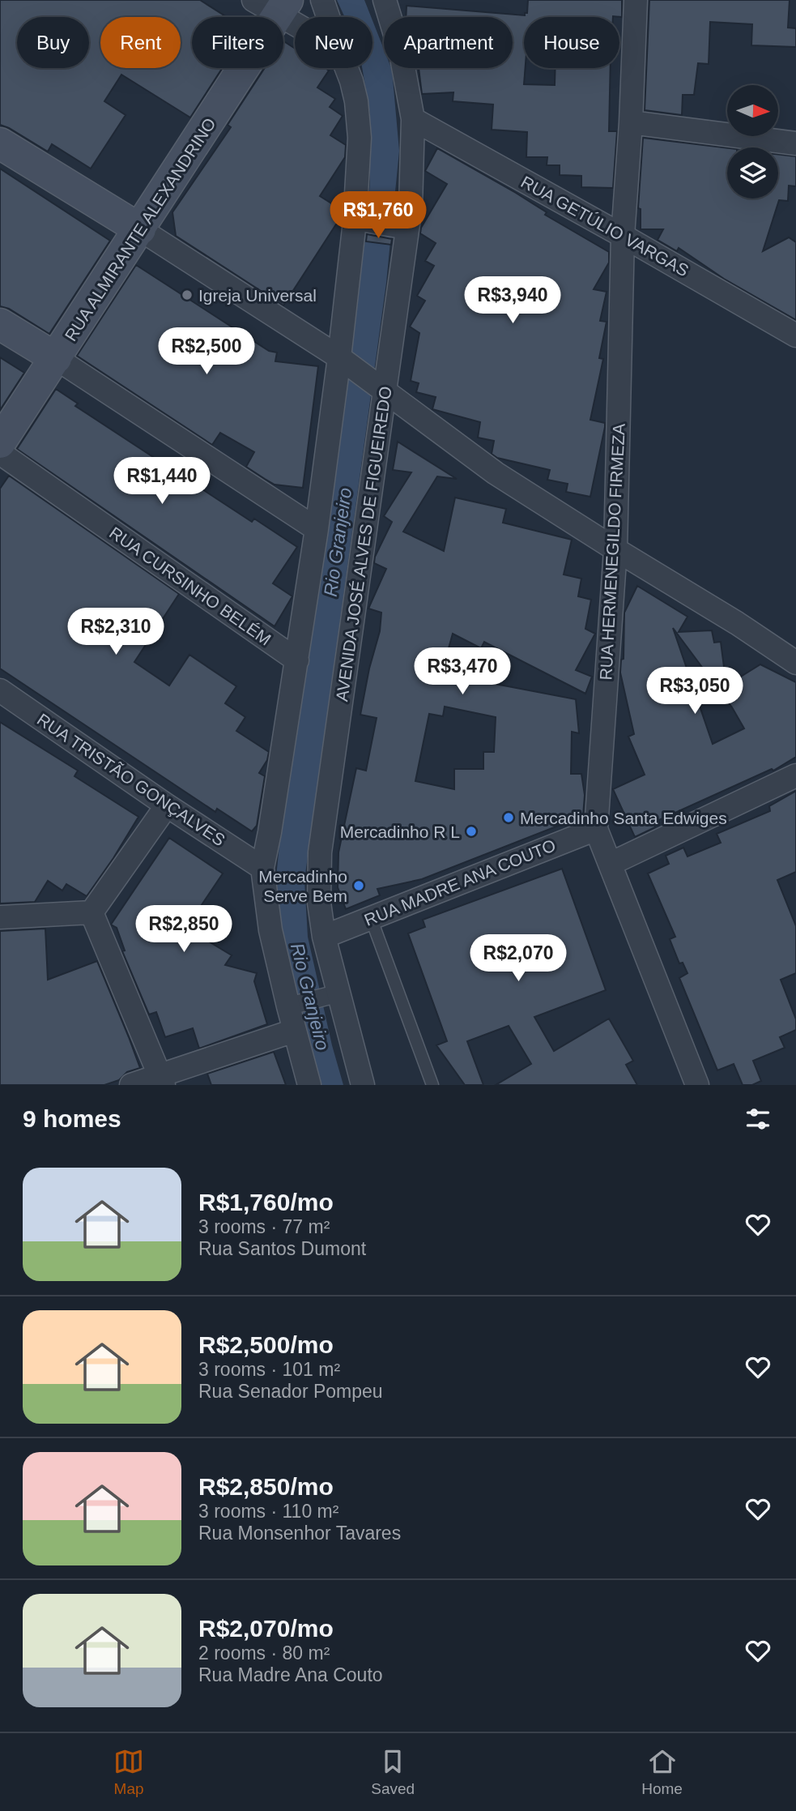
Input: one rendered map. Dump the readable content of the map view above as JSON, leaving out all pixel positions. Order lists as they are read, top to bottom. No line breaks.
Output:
{"streets":{"main road":["RUA ALMIRANTE ALEXANDRINO"],"street":["RUA GETÚLIO VARGAS","AVENIDA JOSÉ ALVES DE FIGUEIREDO","RUA HERMENEGILDO FIRMEZA","RUA CURSINHO BELÉM","RUA TRISTÃO GONÇALVES","RUA MADRE ANA COUTO"]},"crossings":[["RUA GETÚLIO VARGAS","AVENIDA JOSÉ ALVES DE FIGUEIREDO"],["RUA GETÚLIO VARGAS","RUA HERMENEGILDO FIRMEZA"],["AVENIDA JOSÉ ALVES DE FIGUEIREDO","RUA MADRE ANA COUTO"],["RUA HERMENEGILDO FIRMEZA","RUA MADRE ANA COUTO"]],"water":["Rio Granjeiro"],"places":["Igreja Universal","Mercadinho Santa Edwiges","Mercadinho R L","Mercadinho Serve Bem"],"north":"right","page":{"chip":["Buy","Rent","Filters","New","Apartment","House"],"price":["R$1,760","R$3,940","R$2,500","R$1,440","R$2,310","R$3,470","R$3,050","R$2,850","R$2,070"],"heading":"9 homes","list":[{"name":"R$1,760/mo","note":"3 rooms · 77 m² · Rua Santos Dumont"},{"name":"R$2,500/mo","note":"3 rooms · 101 m² · Rua Senador Pompeu"},{"name":"R$2,850/mo","note":"3 rooms · 110 m² · Rua Monsenhor Tavares"},{"name":"R$2,070/mo","note":"2 rooms · 80 m² · Rua Madre Ana Couto"}],"tabs":["Map","Saved","Home"]}}
